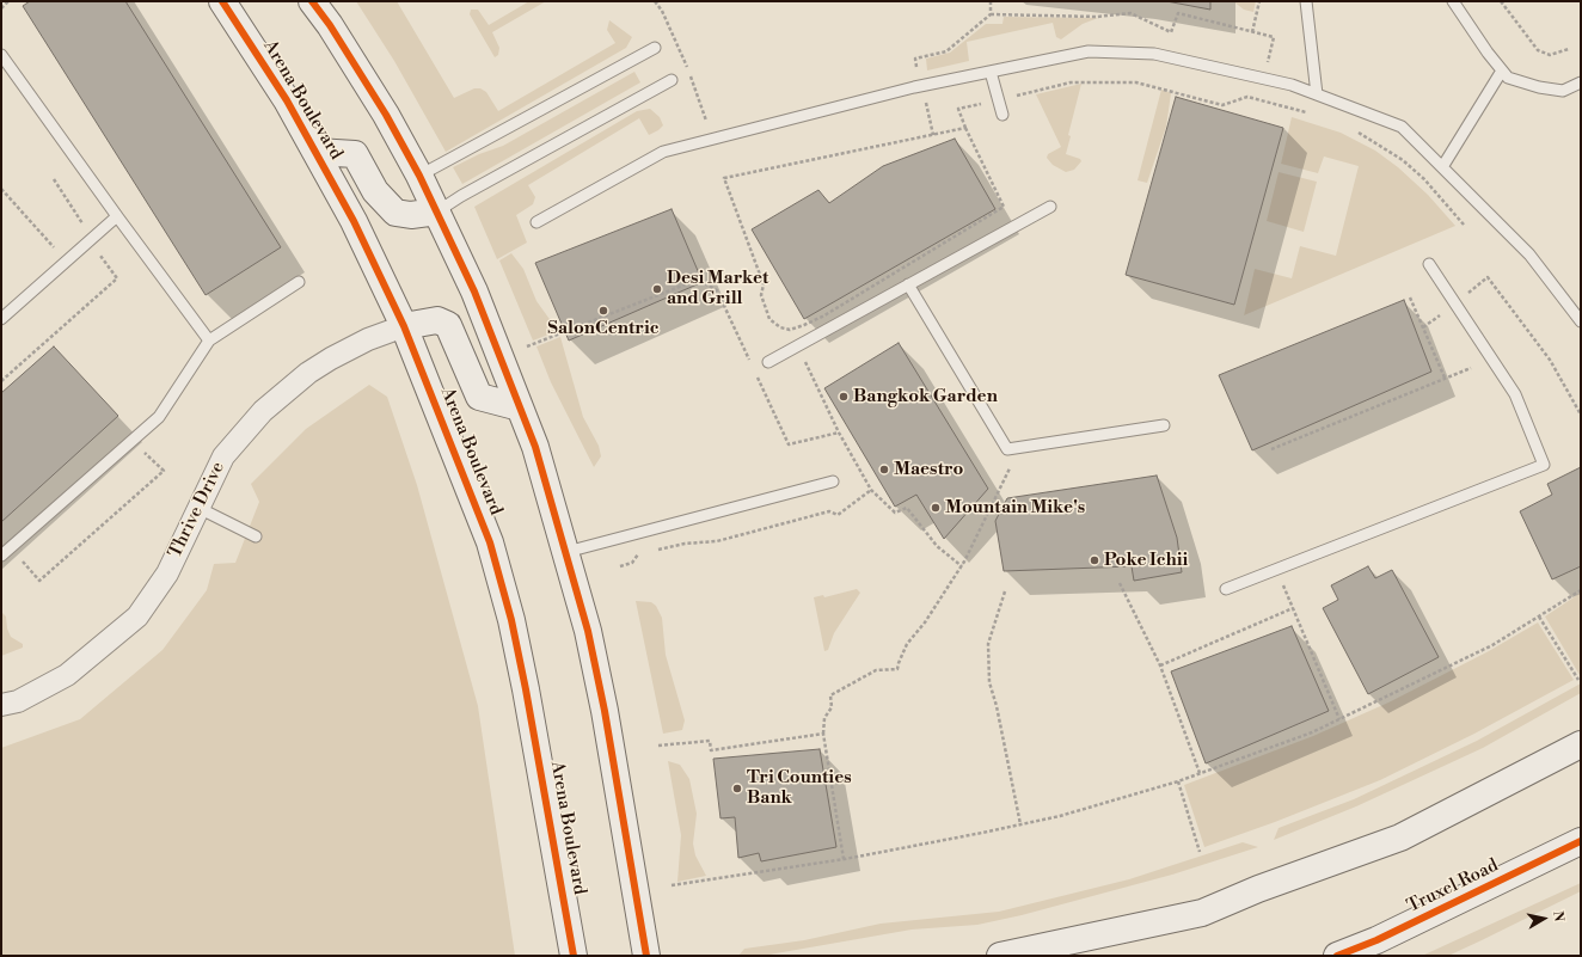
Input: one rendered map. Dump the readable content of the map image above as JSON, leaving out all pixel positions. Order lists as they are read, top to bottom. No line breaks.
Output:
{"streets":{"main road":["Arena Boulevard","Truxel Road"],"street":["Thrive Drive"]},"crossings":[["Arena Boulevard","Thrive Drive"]],"places":["Desi Market and Grill","SalonCentric","Bangkok Garden","Maestro","Mountain Mike's","Poke Ichii","Tri Counties Bank"],"north":"right"}
